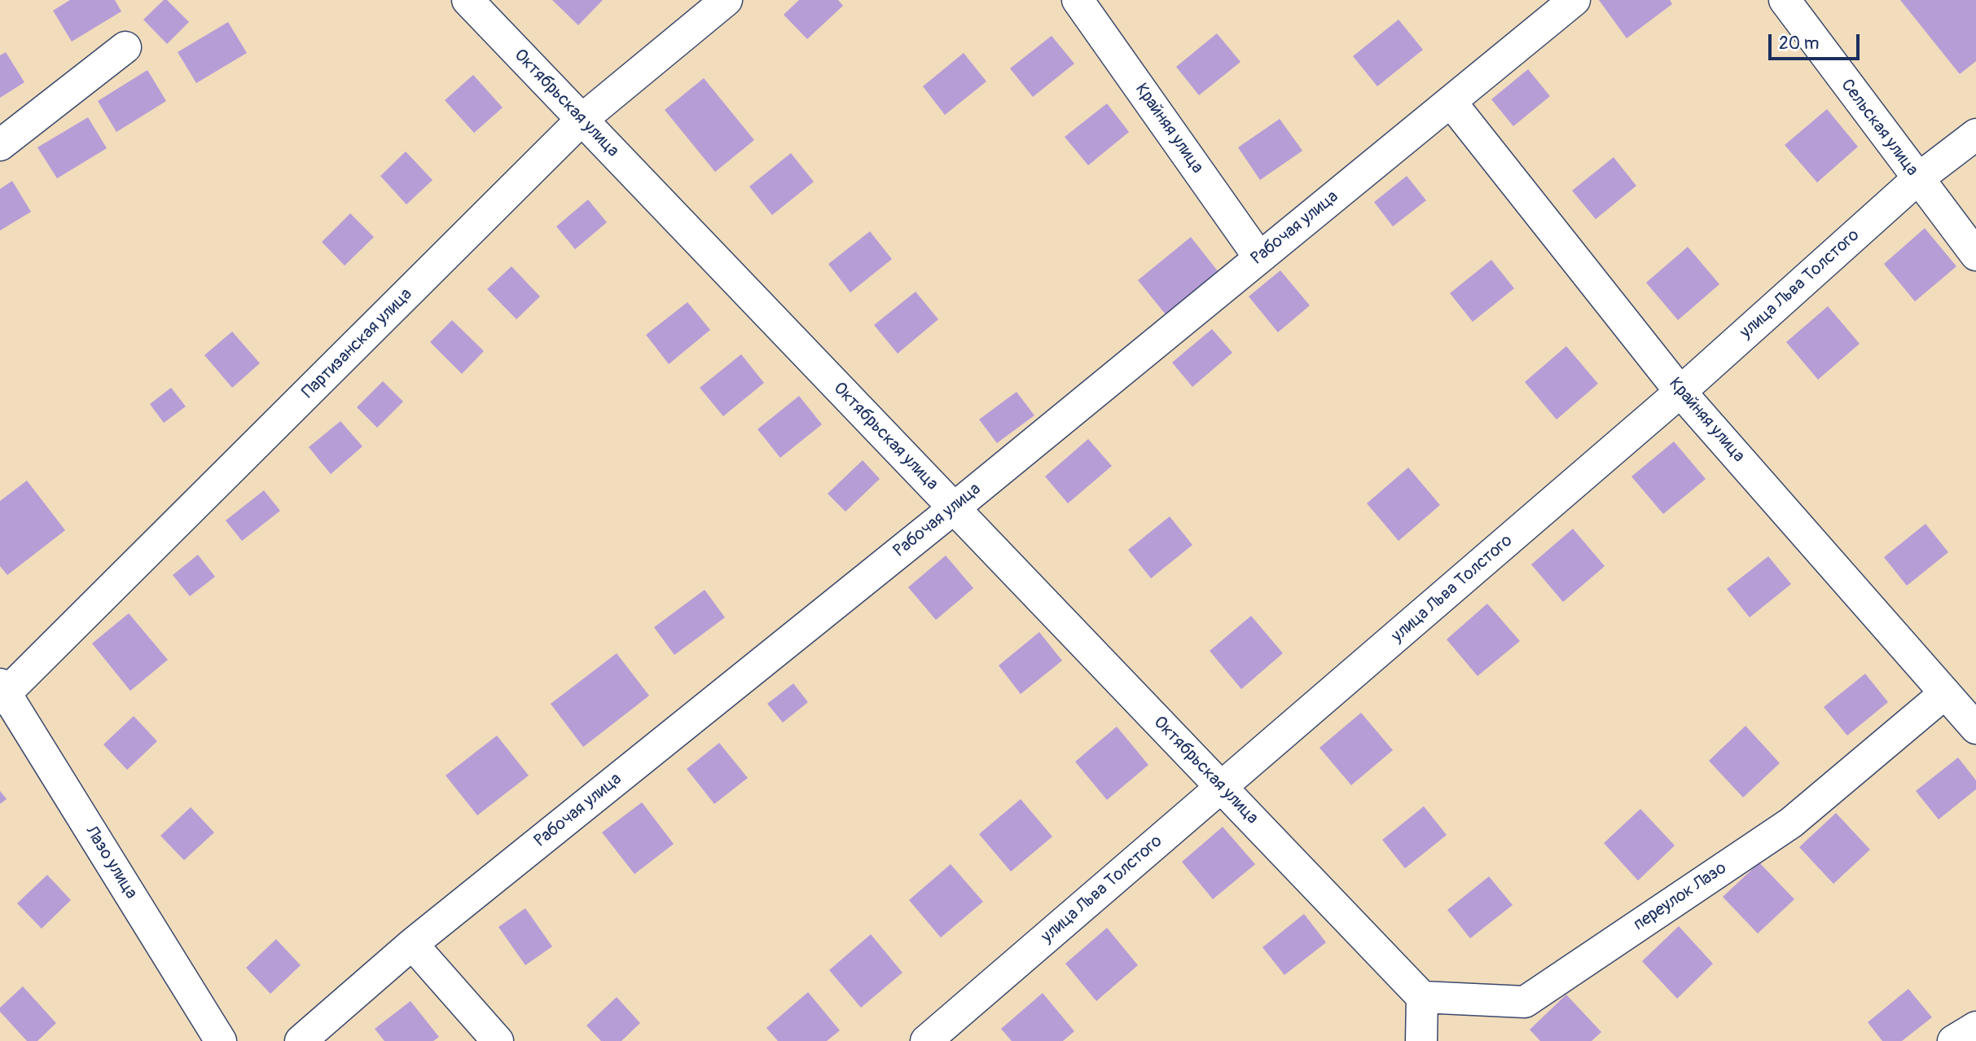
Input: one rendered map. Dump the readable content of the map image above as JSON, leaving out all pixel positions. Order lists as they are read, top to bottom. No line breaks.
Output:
{"streets":{"street":["Октябрьская улица","Сельская улица","Крайняя улица","Рабочая улица","улица Льва Толстого","Партизанская улица","Лазо улица","переулок Лазо"]},"crossings":[["Октябрьская улица","Рабочая улица"],["Октябрьская улица","улица Льва Толстого"],["Октябрьская улица","Партизанская улица"],["Октябрьская улица","переулок Лазо"],["Сельская улица","улица Льва Толстого"],["Крайняя улица","Рабочая улица"],["Крайняя улица","улица Льва Толстого"],["Крайняя улица","переулок Лазо"],["Партизанская улица","Лазо улица"]],"scale_bar":"20 m"}
